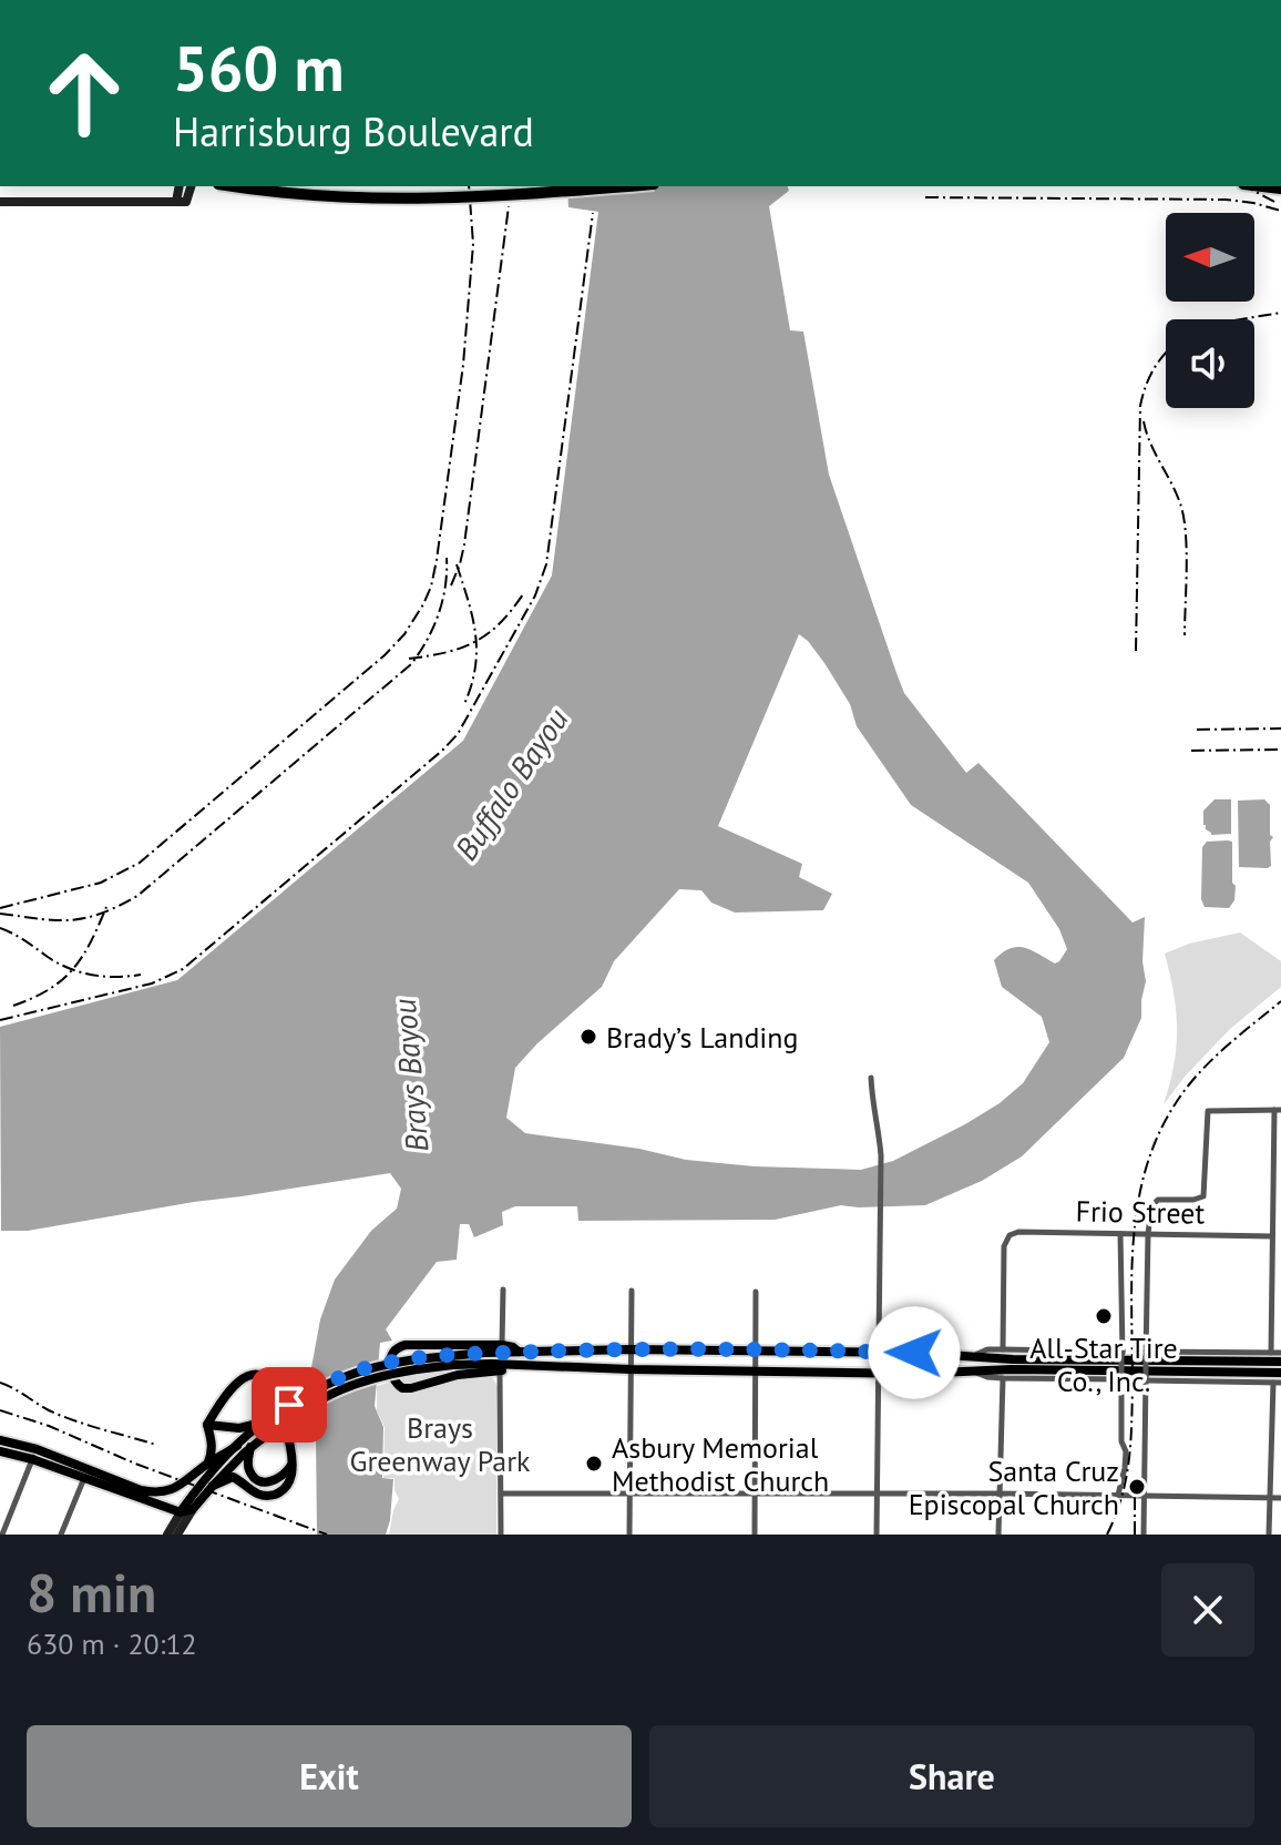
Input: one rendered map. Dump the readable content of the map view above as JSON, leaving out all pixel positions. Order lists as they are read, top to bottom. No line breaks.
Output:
{"streets":{"street":["Frio Street"]},"water":["Buffalo Bayou","Brays Bayou"],"parks":["Brays Greenway Park"],"places":["Brady’s Landing","All-Star Tire Co., Inc.","Asbury Memorial Methodist Church","Santa Cruz Episcopal Church"],"north":"left","page":{"turn":["560 m","Harrisburg Boulevard"],"heading":["8 min","630 m · 20:12"],"buttons":["Exit","Share"]}}
